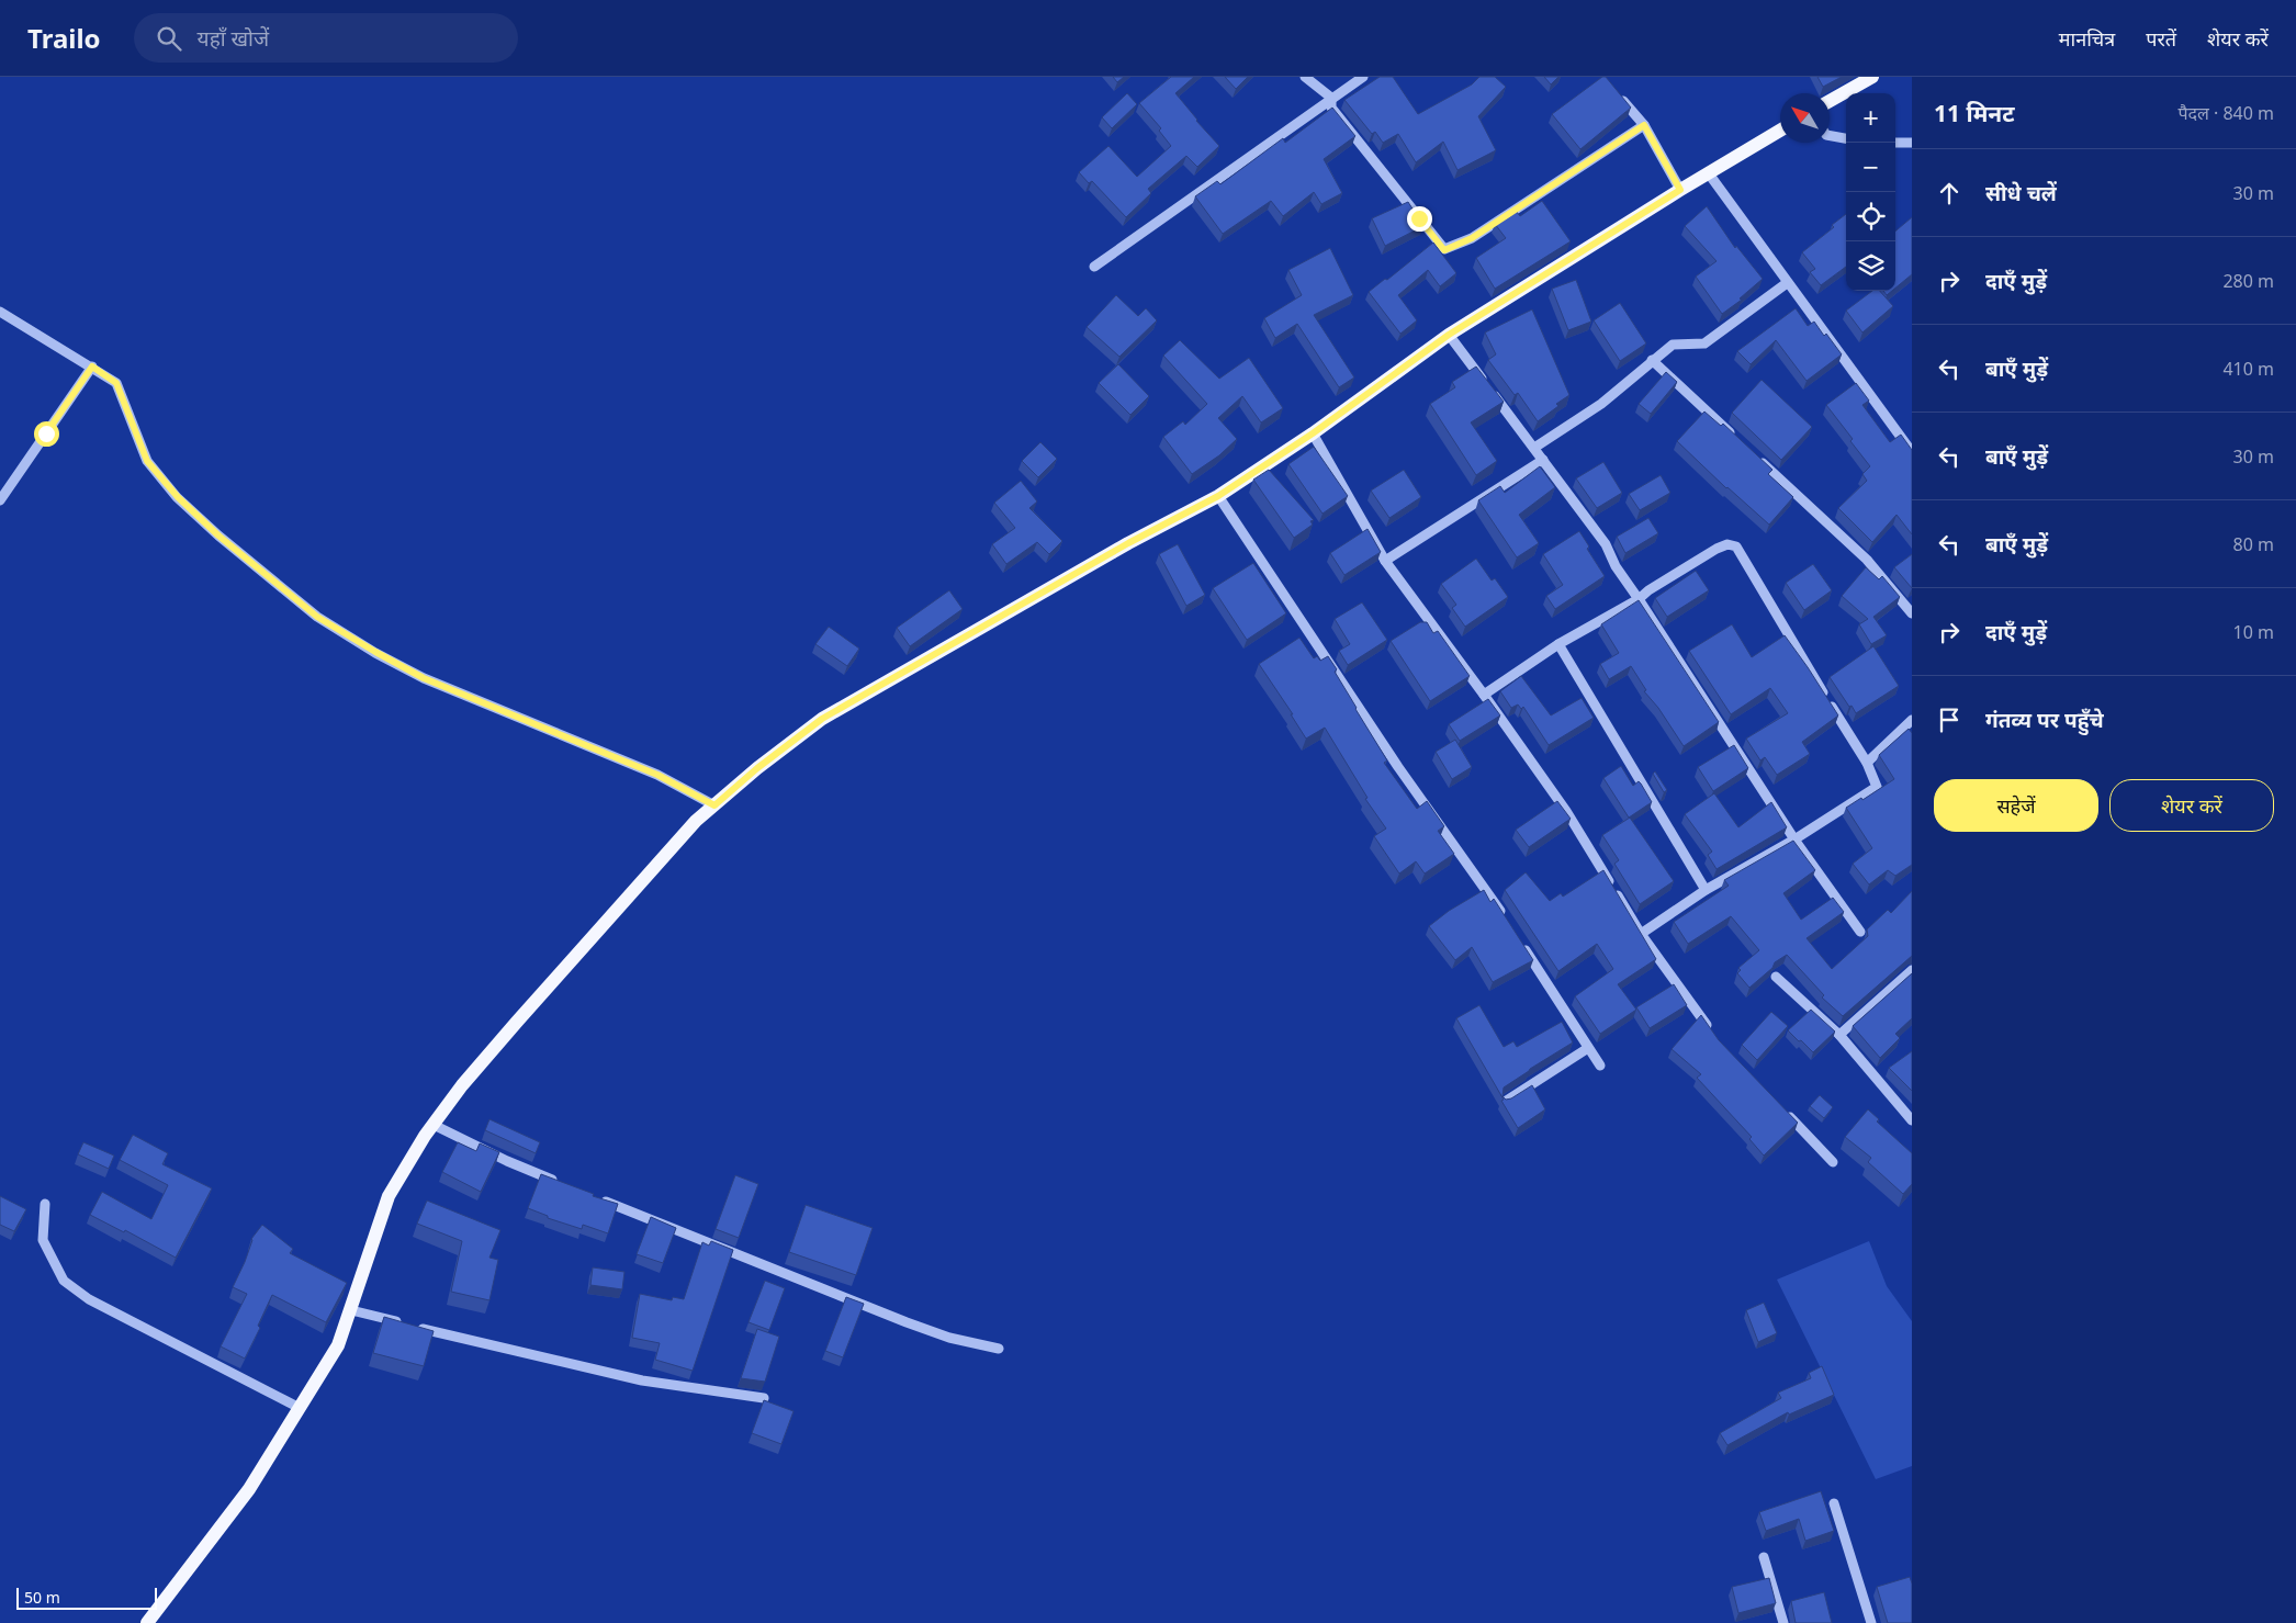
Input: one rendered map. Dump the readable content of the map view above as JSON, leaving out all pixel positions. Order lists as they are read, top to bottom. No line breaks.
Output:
{"scale_bar":"50 m","north":"top left","page":{"header":"Trailo","search":"यहाँ खोजें","nav":["मानचित्र","परतें","शेयर करें"],"heading":["11 मिनट","पैदल · 840 m"],"map_buttons":["+","−"],"list":[["सीधे चलें","30 m"],["दाएँ मुड़ें","280 m"],["बाएँ मुड़ें","410 m"],["बाएँ मुड़ें","30 m"],["बाएँ मुड़ें","80 m"],["दाएँ मुड़ें","10 m"],"गंतव्य पर पहुँचे"],"buttons":["सहेजें","शेयर करें"],"scale":"50 m"}}
